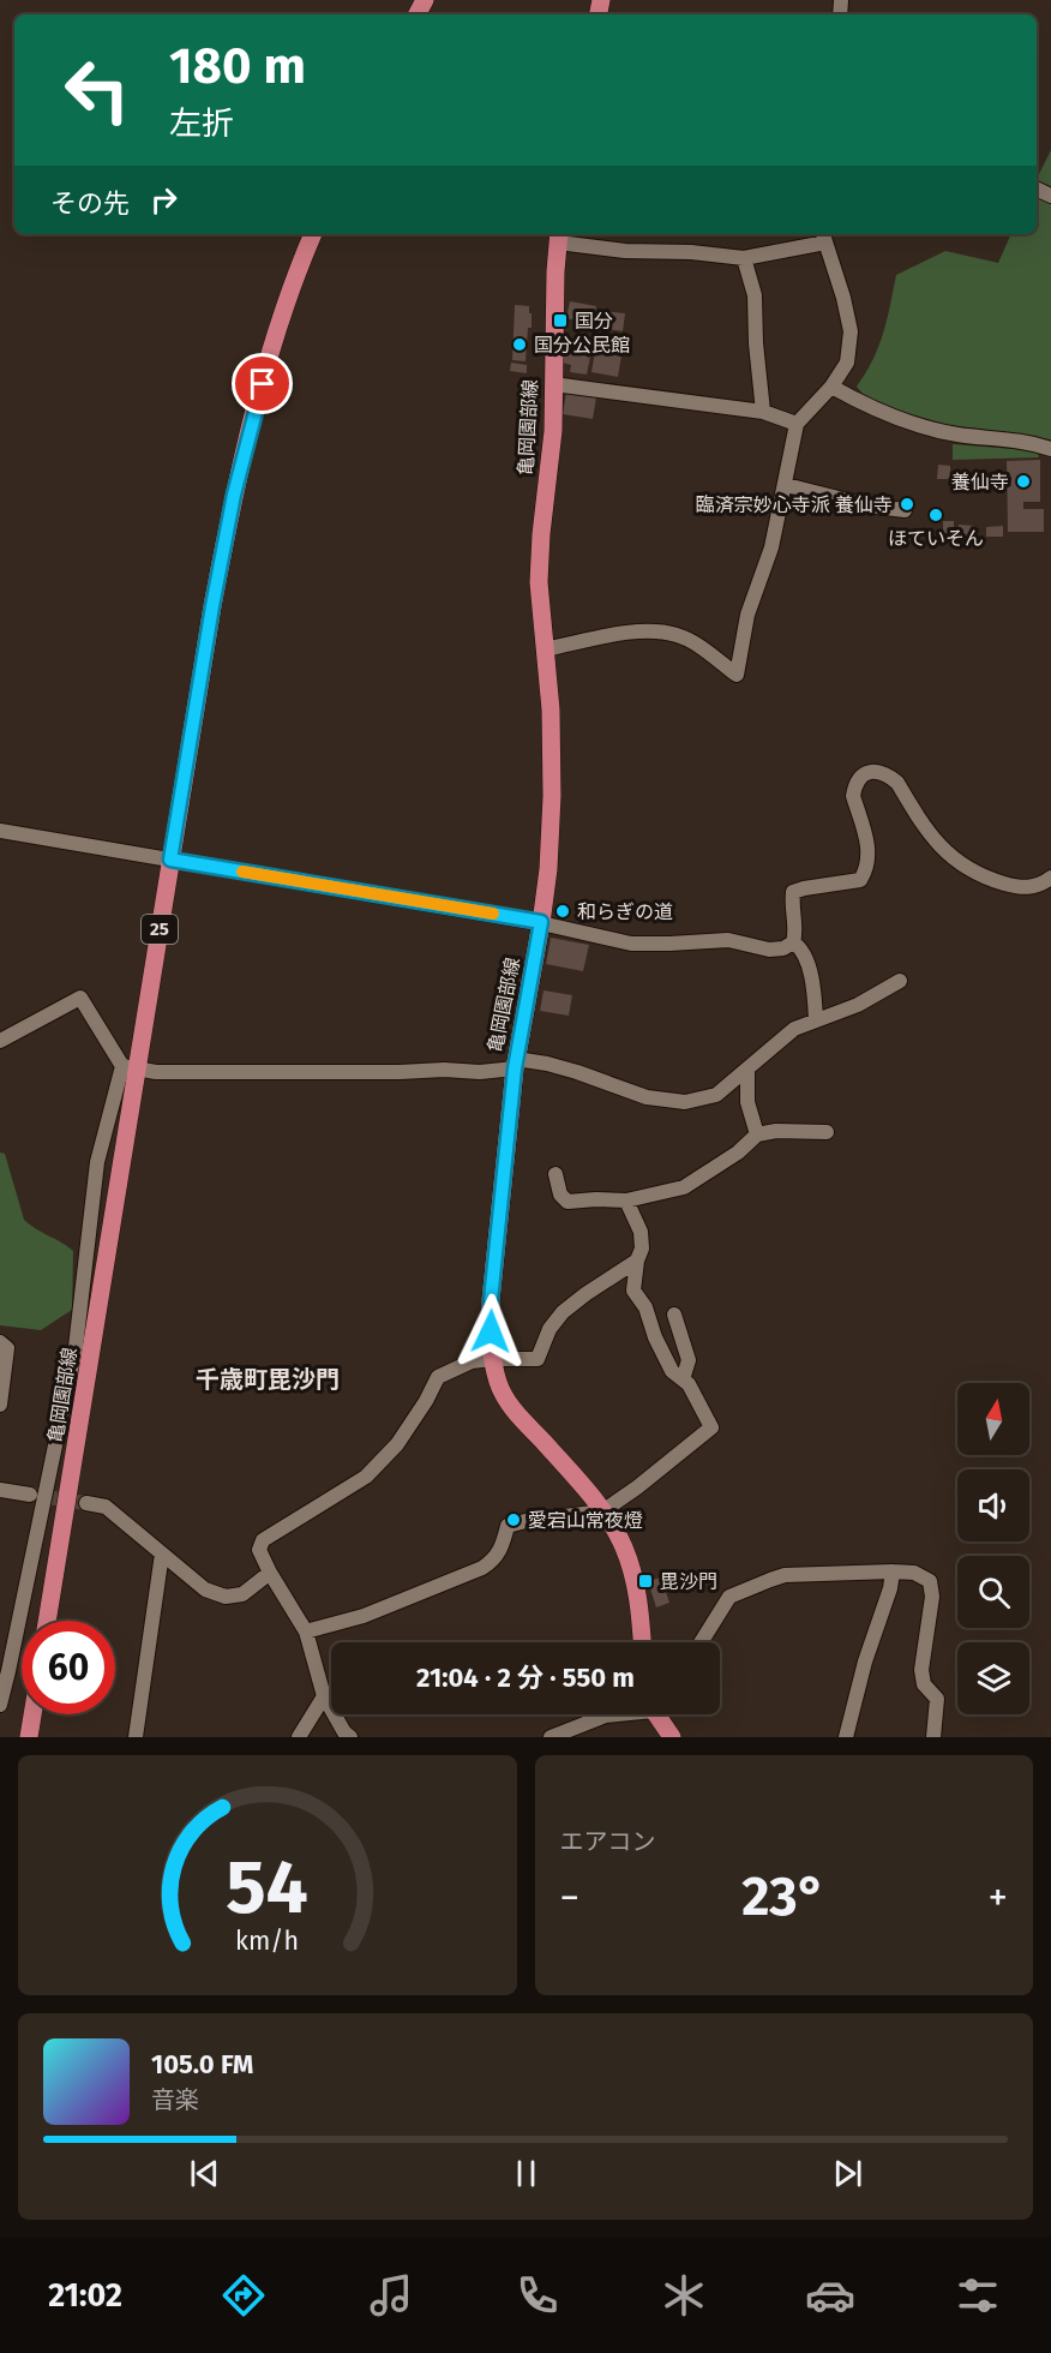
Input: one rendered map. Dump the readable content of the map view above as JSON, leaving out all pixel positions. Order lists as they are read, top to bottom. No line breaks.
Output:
{"streets":{"main road":["亀岡園部線","25"]},"districts":["千歳町毘沙門"],"places":{"transit":["国分","毘沙門"],"other":["国分公民館","養仙寺","臨済宗妙心寺派 養仙寺","ほていそん","和らぎの道","愛宕山常夜燈"]},"north":"top","page":{"turn":["180 m","左折"],"then":"その先","limit":"60","trip":"21:04 · 2 分 · 550 m","tile":"エアコン","heat":["−","23°","+"],"song":["105.0 FM","音楽"],"tabs":"21:02","gauge":["54","km/h"]}}
